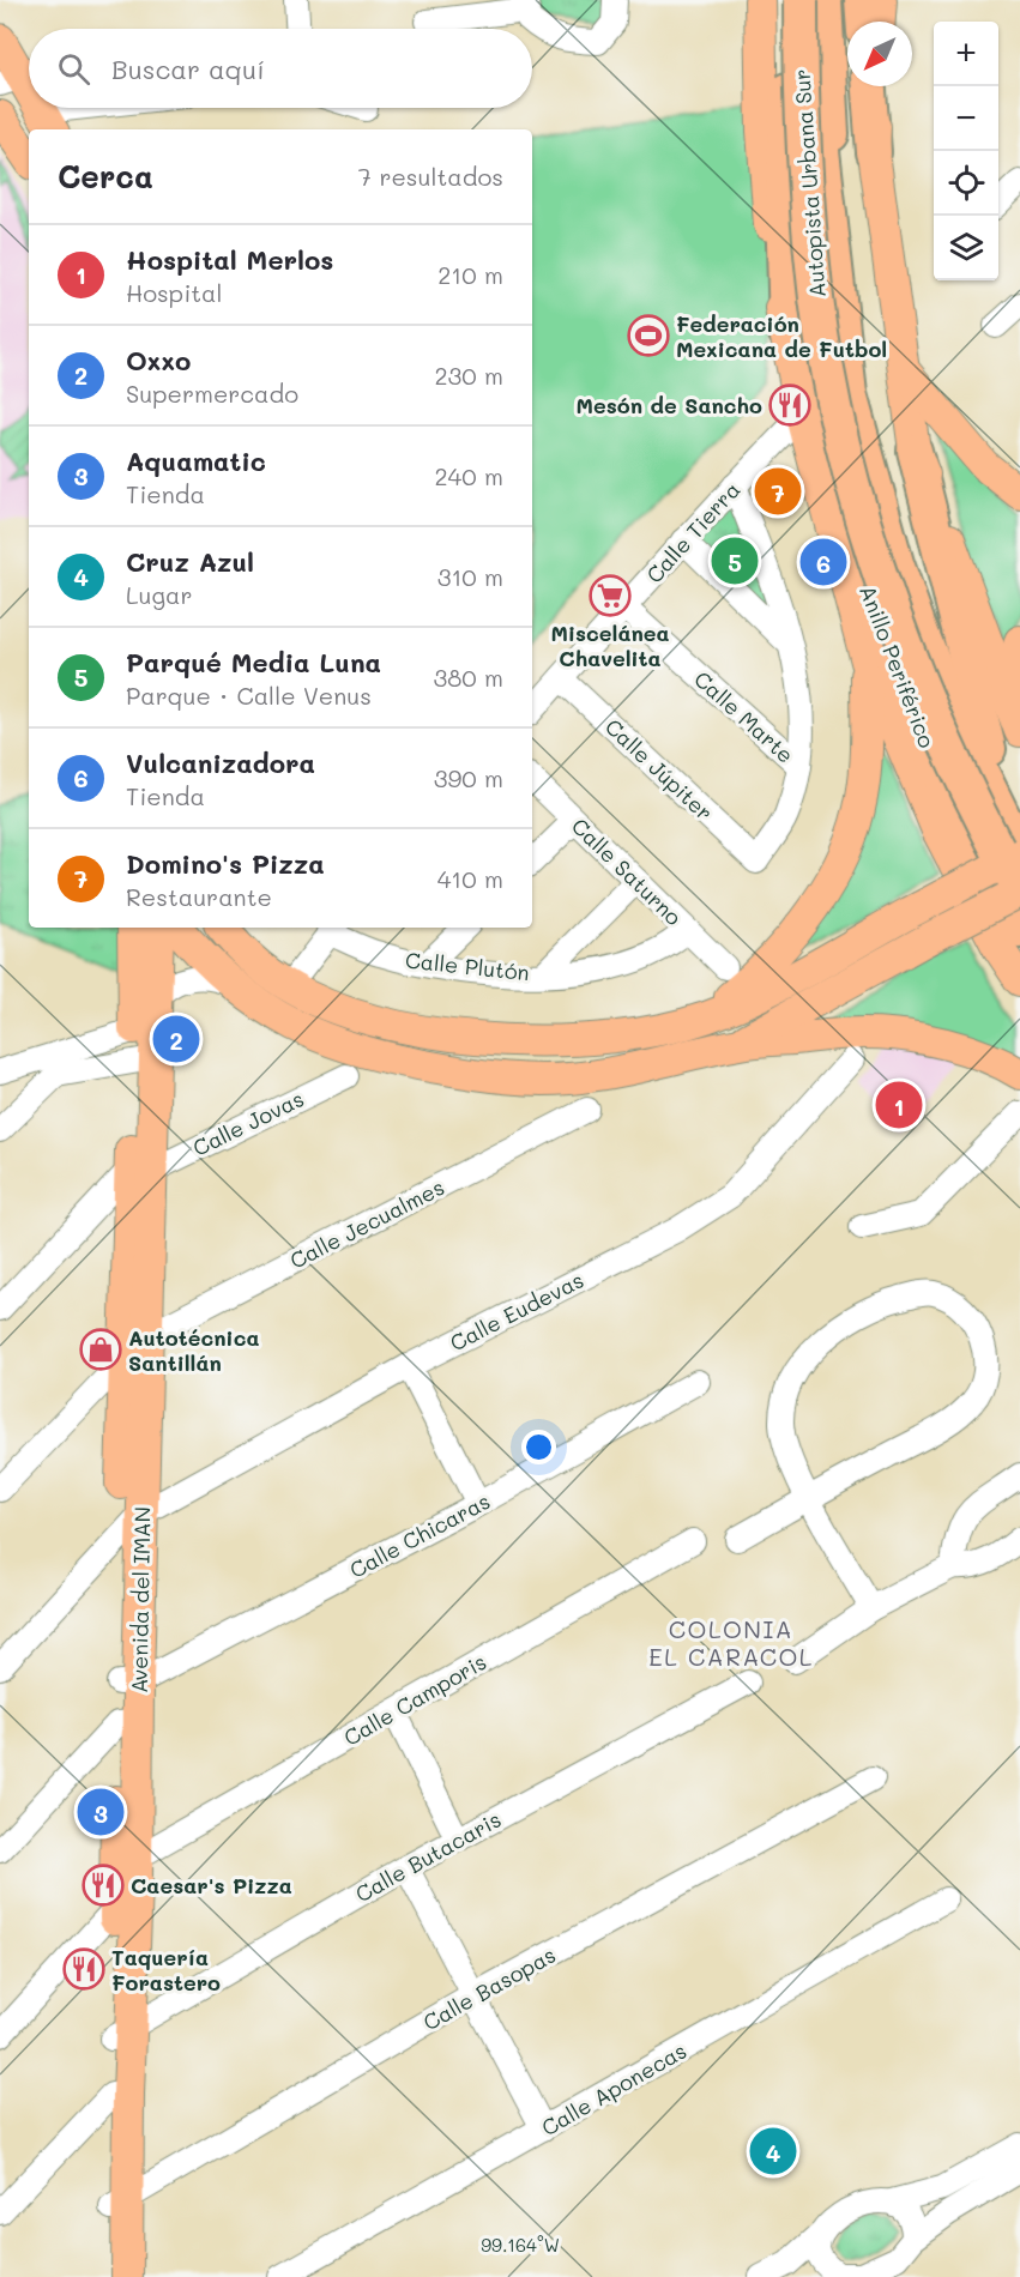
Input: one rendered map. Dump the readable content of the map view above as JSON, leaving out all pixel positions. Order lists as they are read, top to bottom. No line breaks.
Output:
{"streets":{"highway":["Autopista Urbana Sur","Anillo Periférico"],"main road":["Avenida del IMAN"],"street":["Calle Tierra","Calle Marte","Calle Júpiter","Calle Saturno","Calle Plutón","Calle Jovas","Calle Jecualmes","Calle Eudevas","Calle Chicaras","Calle Camporis","Calle Butacaris","Calle Basopas","Calle Aponecas"]},"crossings":[["Autopista Urbana Sur","Anillo Periférico"],["Calle Tierra","Calle Marte"],["Calle Tierra","Calle Júpiter"],["Calle Marte","Calle Júpiter"],["Calle Saturno","Calle Plutón"],["Calle Jovas","Avenida del IMAN"],["Calle Jecualmes","Avenida del IMAN"],["Calle Eudevas","Avenida del IMAN"],["Calle Chicaras","Avenida del IMAN"],["Avenida del IMAN","Calle Camporis"],["Avenida del IMAN","Calle Butacaris"],["Avenida del IMAN","Calle Basopas"]],"districts":["COLONIA EL CARACOL"],"places":{"sports":["Federación Mexicana de Futbol"],"restaurant":["Mesón de Sancho","Caesar's Pizza","Taquería Forastero"],"supermarket":["Miscelánea Chavelita"],"shop":["Autotécnica Santillán"]},"north":"bottom left","page":{"map_buttons":["+","−"],"search":"Buscar aquí","heading":["Cerca","7 resultados"],"list":[{"mark":"1","name":"Hospital Merlos","note":"Hospital","value":"210 m"},{"mark":"2","name":"Oxxo","note":"Supermercado","value":"230 m"},{"mark":"3","name":"Aquamatic","note":"Tienda","value":"240 m"},{"mark":"4","name":"Cruz Azul","note":"Lugar","value":"310 m"},{"mark":"5","name":"Parqué Media Luna","note":"Parque · Calle Venus","value":"380 m"},{"mark":"6","name":"Vulcanizadora","note":"Tienda","value":"390 m"},{"mark":"7","name":"Domino's Pizza","note":"Restaurante","value":"410 m"}],"pins":["7","5","6","2","1","3","4"]},"coordinates":["99.164°W"]}
